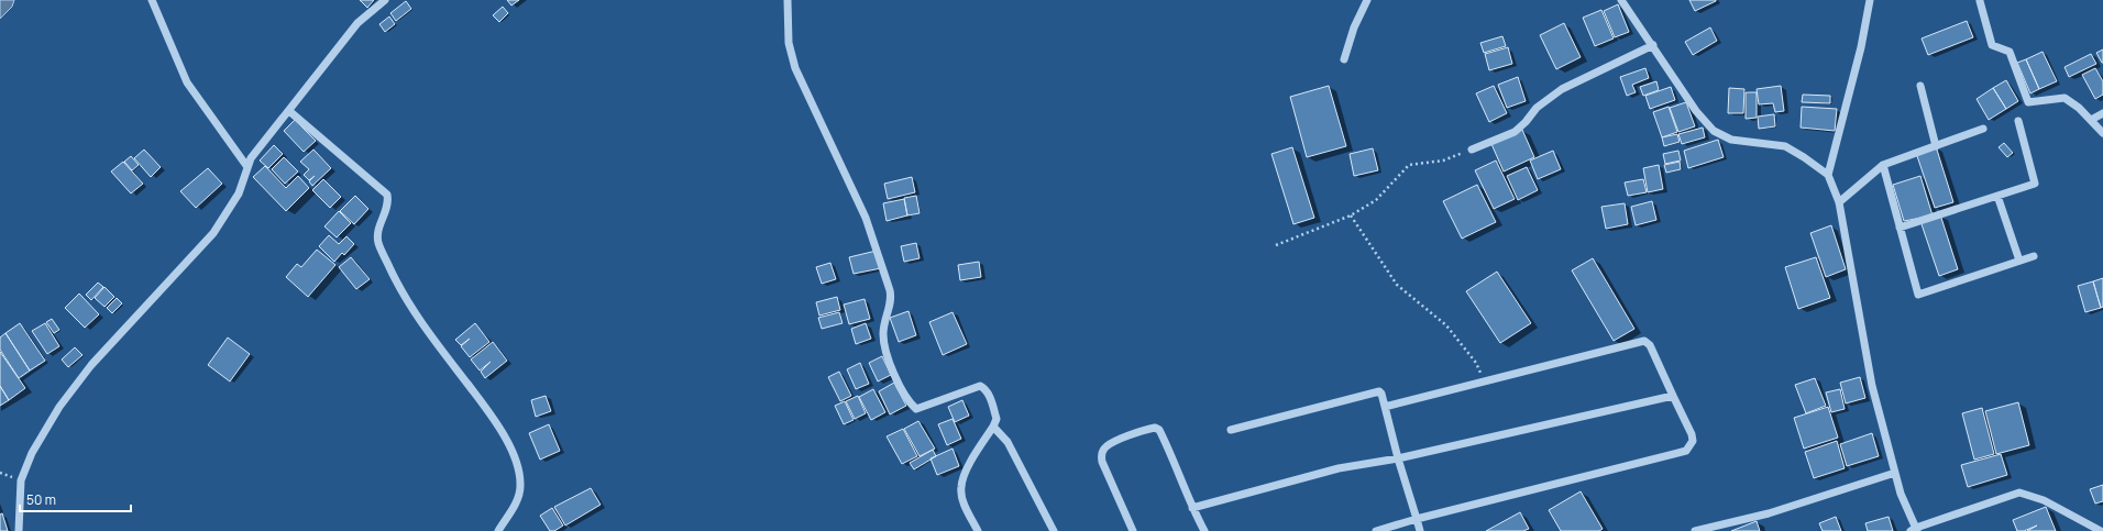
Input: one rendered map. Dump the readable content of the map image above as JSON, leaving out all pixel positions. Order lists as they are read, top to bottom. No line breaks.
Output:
{"scale_bar":"50 m"}
